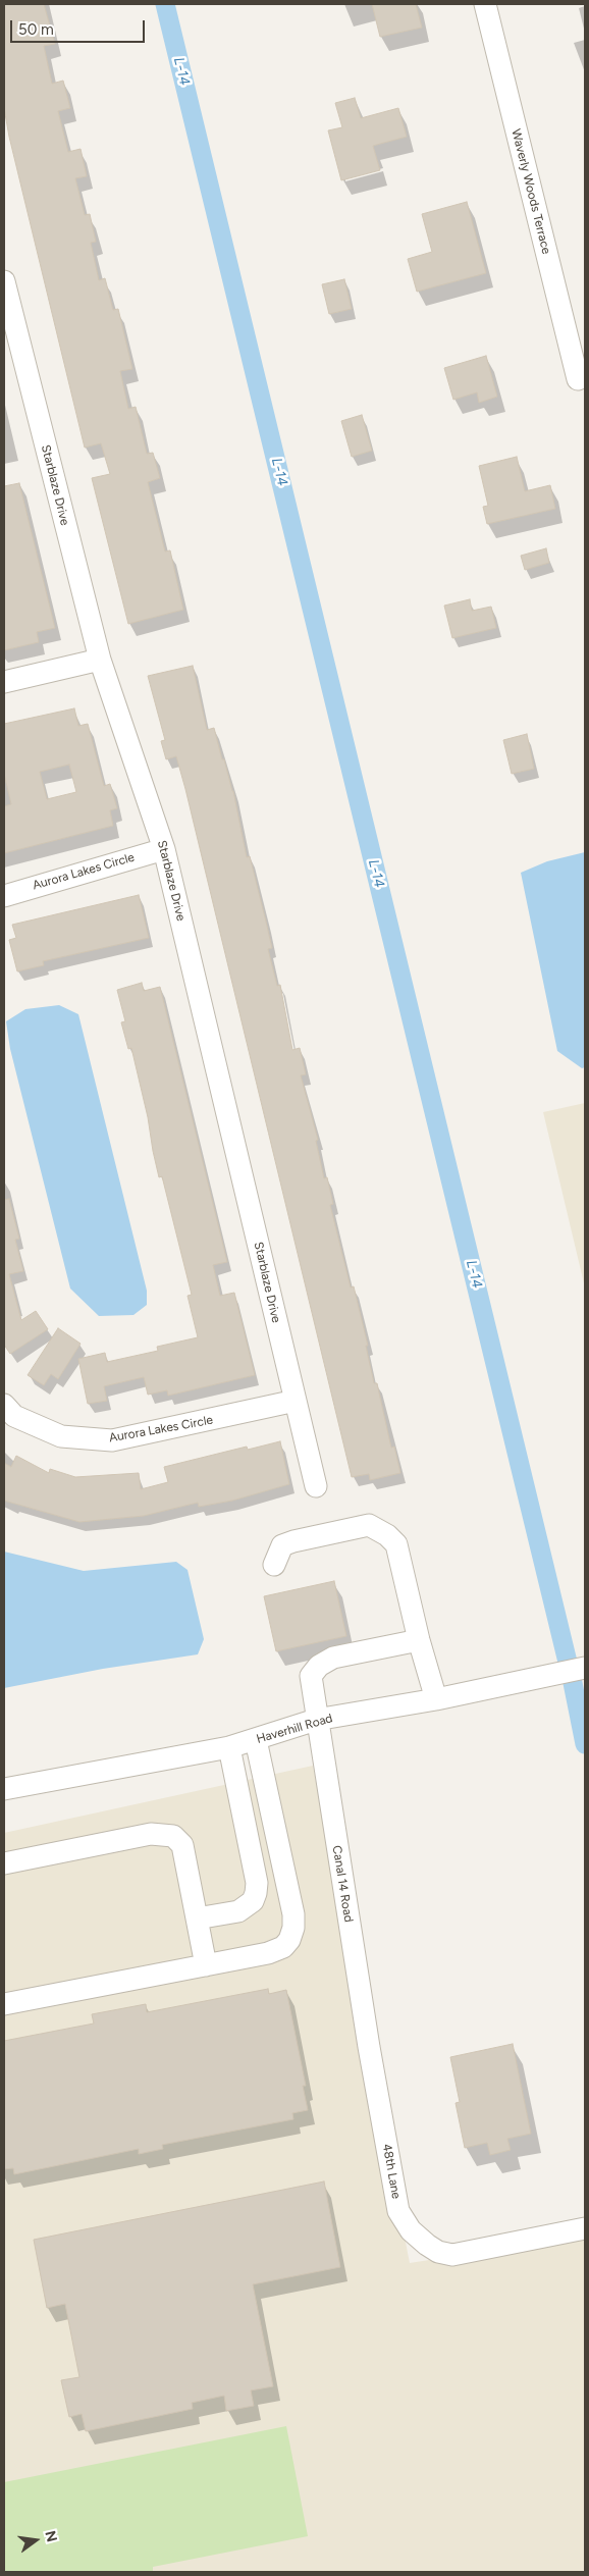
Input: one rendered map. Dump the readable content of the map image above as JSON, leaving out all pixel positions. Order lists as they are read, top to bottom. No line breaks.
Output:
{"streets":{"street":["Waverly Woods Terrace","Starblaze Drive","Aurora Lakes Circle","Haverhill Road","Canal 14 Road","48th Lane"]},"crossings":[["Starblaze Drive","Aurora Lakes Circle"],["Haverhill Road","Canal 14 Road"],["Canal 14 Road","48th Lane"]],"water":["L-14"],"scale_bar":"50 m","north":"right"}
